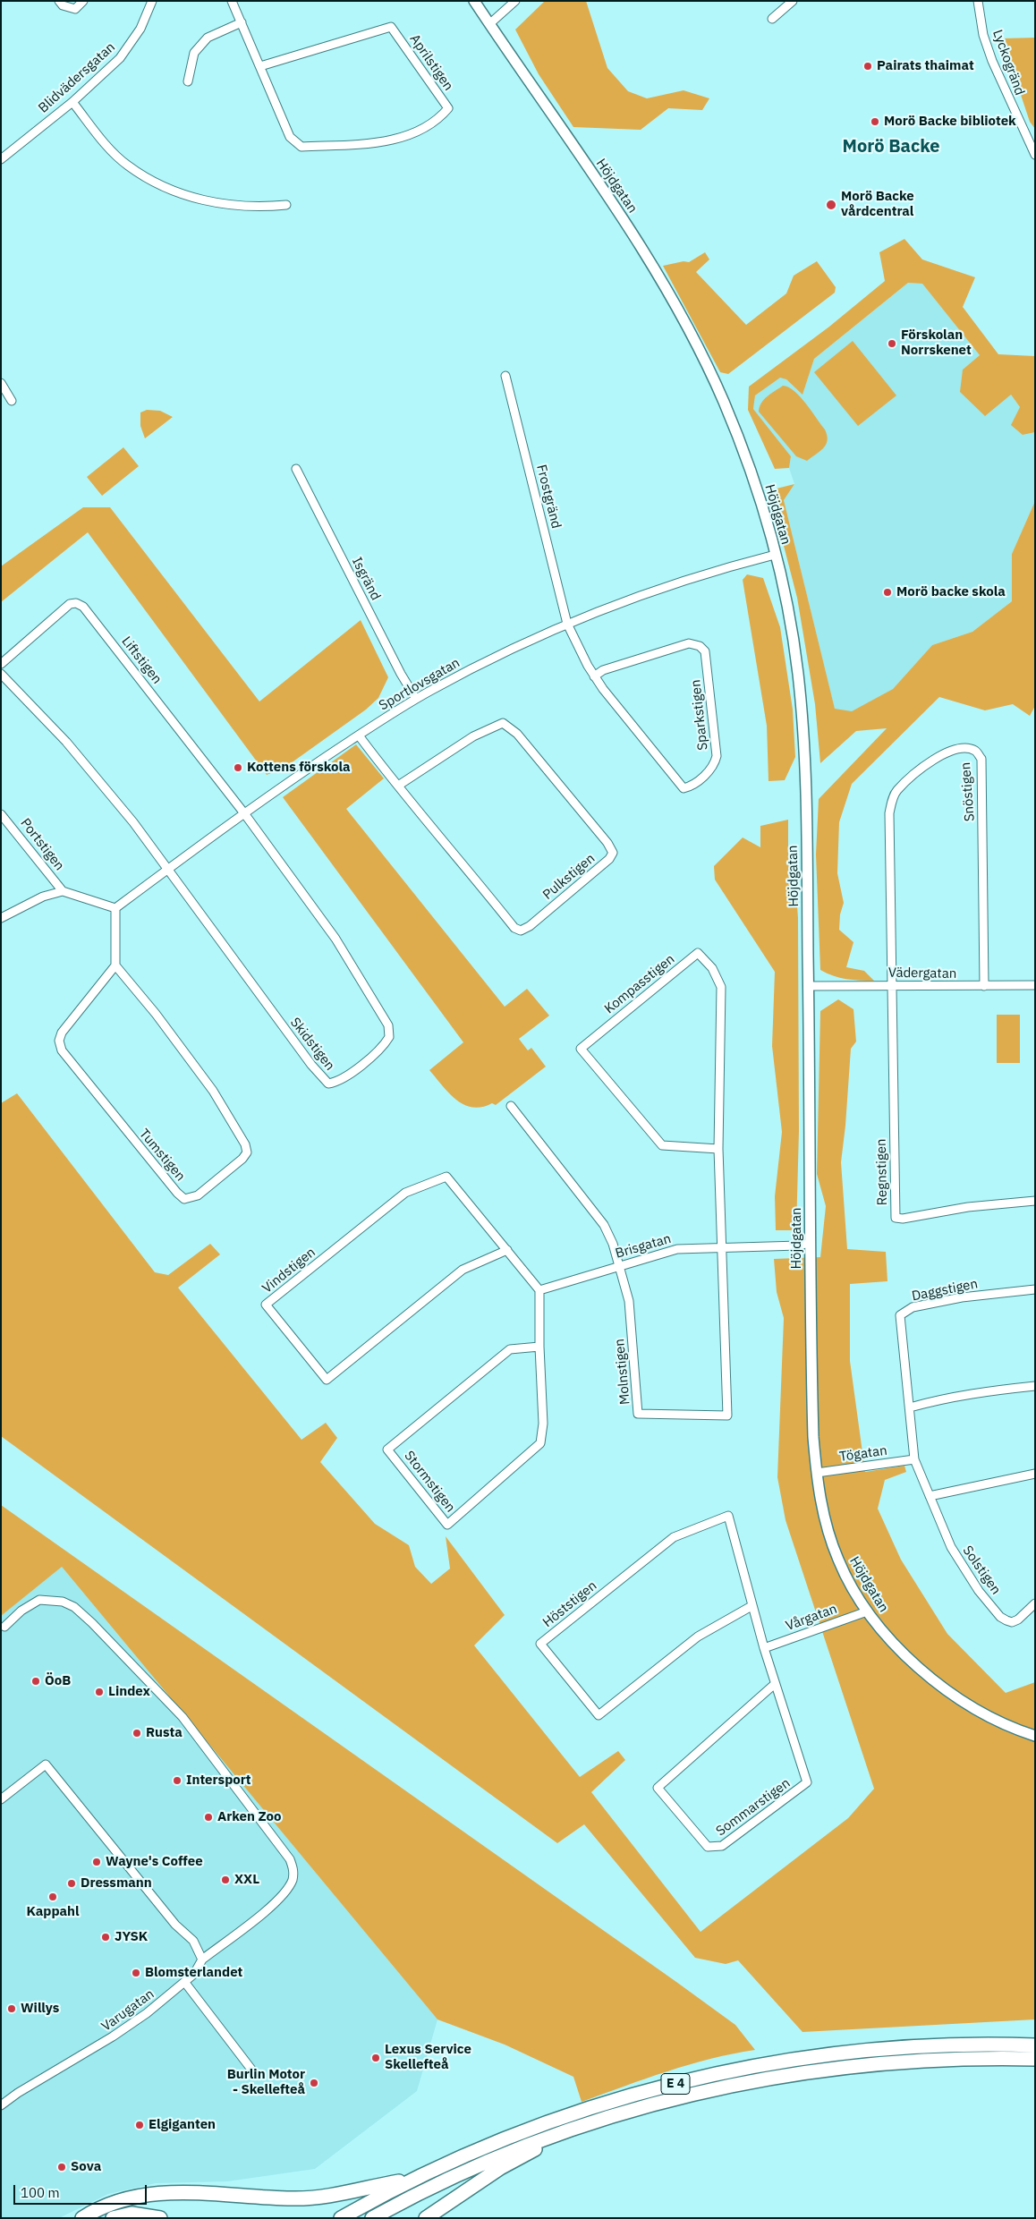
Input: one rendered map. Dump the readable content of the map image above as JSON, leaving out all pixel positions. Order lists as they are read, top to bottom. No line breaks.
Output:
{"streets":{"highway":["E 4"],"street":["Aprilstigen","Lyckogränd","Blidvädersgatan","Höjdgatan","Frostgränd","Isgränd","Liftstigen","Sportlovsgatan","Sparkstigen","Snöstigen","Portstigen","Pulkstigen","Vädergatan","Kompasstigen","Skidstigen","Tumstigen","Regnstigen","Brisgatan","Vindstigen","Daggstigen","Molnstigen","Tögatan","Stormstigen","Solstigen","Höststigen","Vårgatan","Sommarstigen","Varugatan"]},"crossings":[["Höjdgatan","Sportlovsgatan"],["Höjdgatan","Vädergatan"],["Höjdgatan","Brisgatan"],["Höjdgatan","Tögatan"],["Höjdgatan","Vårgatan"],["Frostgränd","Sportlovsgatan"],["Frostgränd","Sparkstigen"],["Isgränd","Sportlovsgatan"],["Liftstigen","Sportlovsgatan"],["Liftstigen","Skidstigen"],["Sportlovsgatan","Sparkstigen"],["Sportlovsgatan","Portstigen"],["Sportlovsgatan","Pulkstigen"],["Sportlovsgatan","Skidstigen"],["Snöstigen","Vädergatan"],["Snöstigen","Regnstigen"],["Vädergatan","Regnstigen"],["Kompasstigen","Brisgatan"],["Kompasstigen","Molnstigen"],["Brisgatan","Vindstigen"],["Brisgatan","Molnstigen"],["Brisgatan","Stormstigen"],["Vindstigen","Stormstigen"],["Daggstigen","Tögatan"],["Daggstigen","Solstigen"],["Tögatan","Solstigen"],["Höststigen","Vårgatan"],["Höststigen","Sommarstigen"],["Vårgatan","Sommarstigen"]],"districts":["Morö Backe"],"places":["Pairats thaimat","Morö Backe bibliotek","Morö Backe vårdcentral","Förskolan Norrskenet","Morö backe skola","Kottens förskola","ÖoB","Lindex","Rusta","Intersport","Arken Zoo","Wayne's Coffee","XXL","Dressmann","Kappahl","JYSK","Blomsterlandet","Willys","Lexus Service Skellefteå","Burlin Motor - Skellefteå","Elgiganten","Sova"],"scale_bar":"100 m"}
